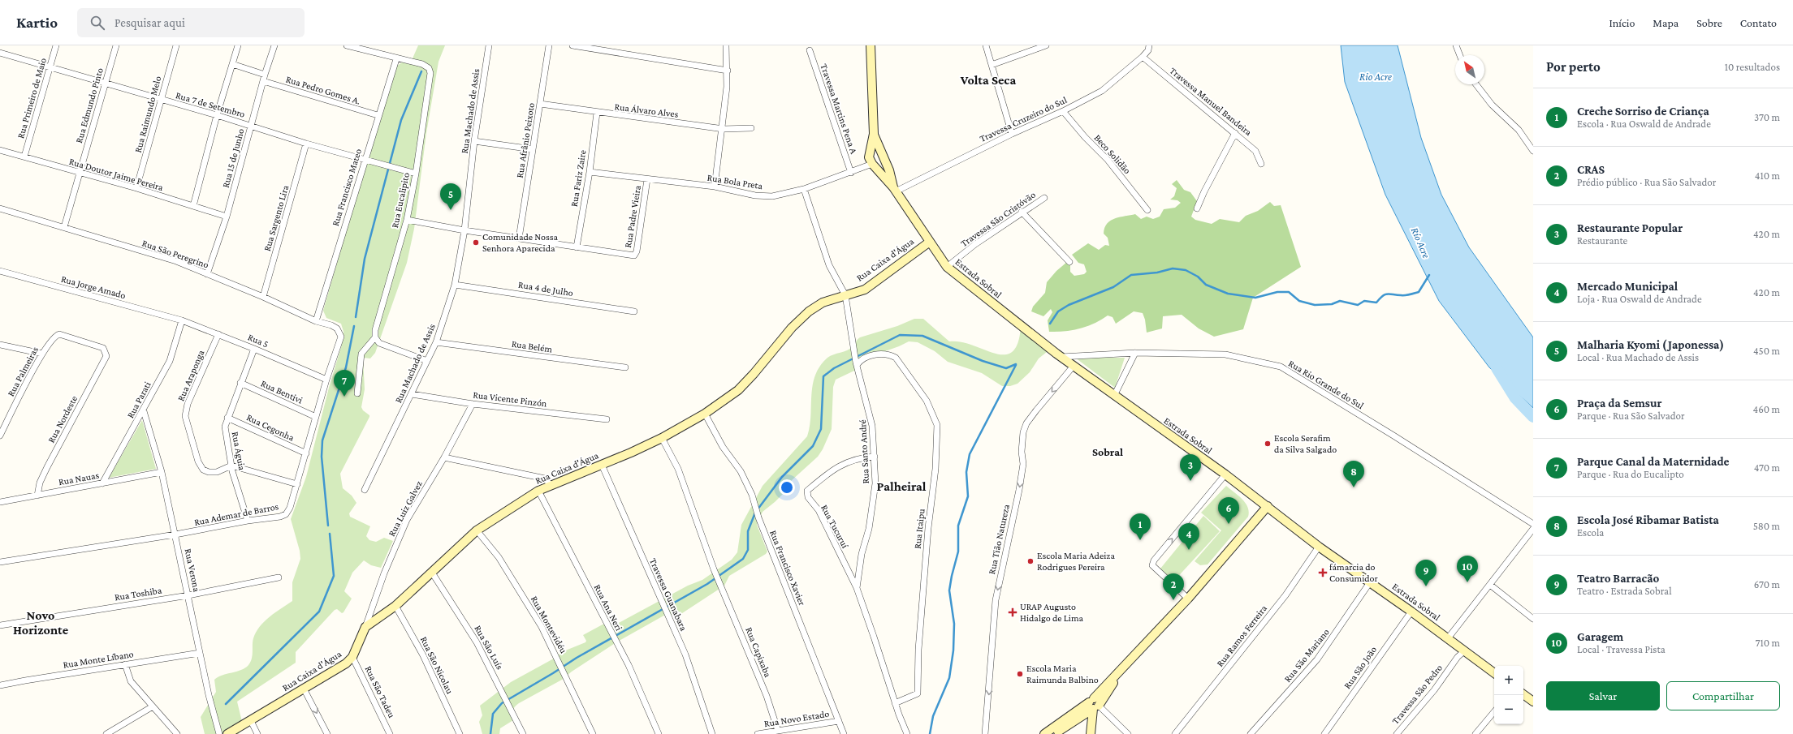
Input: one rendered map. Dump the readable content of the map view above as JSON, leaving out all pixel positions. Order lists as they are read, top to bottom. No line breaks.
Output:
{"streets":{"street":["Rua Pedro Gomes A.","Rua Primeiro de Maio","Travessa Manuel Bandeira","Rua 7 de Setembro","Rua Edmundo Pinto","Travessa Martins Pena A","Rua Álvaro Alves","Rua Machado de Assis","Rua Raimundo Melo","Travessa Cruzeiro do Sul","Rua Afrânio Peixoto","Beco Solidão","Rua 15 de Junho","Rua Doutor Jaime Pereira","Rua Fariz Zaire","Rua Bola Preta","Rua Francisco Mateo","Rua Eucalipito","Rua Padre Vieira","Rua Sargento Lira","Travessa São Cristóvão","Rua São Peregrino","Rua Caixa d'Água","Estrada Sobral","Rua Jorge Amado","Rua 4 de Julho","Rua 5","Rua Belém","Rua Palmeiras","Rua Araponga","Rua Rio Grande do Sul","Rua Bentivi","Rua Vicente Pinzón","Rua Parati","Rua Nordeste","Rua Cegonha","Rua Águia","Rua Santo André","Rua Nauas","Rua Luiz Galvez","Rua Ademar de Barros","Rua Tucuruí","Rua Itaipu","Rua Tião Natureza","Rua Francisco Xavier","Rua Verona","Rua Toshiba","Travessa Guanabara","Rua Ana Neri","Rua Montevidéu","Rua Ramos Ferreira","Rua São Luís","Rua Capixaba","Rua São Mariano","Rua Monte Líbano","Rua São Nicolau","Rua São João","Rua São Tadeu","Travessa São Pedro","Rua Novo Estado"]},"crossings":[["Rua Pedro Gomes A.","Rua 15 de Junho"],["Rua Pedro Gomes A.","Rua Francisco Mateo"],["Rua Primeiro de Maio","Rua 7 de Setembro"],["Rua Primeiro de Maio","Rua Doutor Jaime Pereira"],["Travessa Manuel Bandeira","Travessa Cruzeiro do Sul"],["Rua 7 de Setembro","Rua Edmundo Pinto"],["Rua 7 de Setembro","Rua Raimundo Melo"],["Rua 7 de Setembro","Rua 15 de Junho"],["Rua 7 de Setembro","Rua Francisco Mateo"],["Rua 7 de Setembro","Rua Eucalipito"],["Rua 7 de Setembro","Rua Sargento Lira"],["Rua Edmundo Pinto","Rua Doutor Jaime Pereira"],["Rua Edmundo Pinto","Rua São Peregrino"],["Travessa Martins Pena A","Rua Bola Preta"],["Rua Álvaro Alves","Rua Afrânio Peixoto"],["Rua Álvaro Alves","Rua Fariz Zaire"],["Rua Machado de Assis","Rua 4 de Julho"],["Rua Machado de Assis","Rua Belém"],["Rua Machado de Assis","Rua Vicente Pinzón"],["Rua Raimundo Melo","Rua Doutor Jaime Pereira"],["Travessa Cruzeiro do Sul","Beco Solidão"],["Travessa Cruzeiro do Sul","Estrada Sobral"],["Rua 15 de Junho","Rua Doutor Jaime Pereira"],["Rua 15 de Junho","Rua São Peregrino"],["Rua Fariz Zaire","Rua Bola Preta"],["Rua Fariz Zaire","Rua Padre Vieira"],["Rua Bola Preta","Rua Padre Vieira"],["Rua Bola Preta","Estrada Sobral"],["Rua Bola Preta","Rua Santo André"],["Rua Francisco Mateo","Rua Eucalipito"],["Rua Francisco Mateo","Rua São Peregrino"],["Rua Sargento Lira","Rua São Peregrino"],["Travessa São Cristóvão","Estrada Sobral"],["Rua São Peregrino","Rua Ademar de Barros"],["Rua Caixa d'Água","Estrada Sobral"],["Rua Caixa d'Água","Rua Santo André"],["Rua Caixa d'Água","Rua Luiz Galvez"],["Rua Caixa d'Água","Rua Francisco Xavier"],["Rua Caixa d'Água","Travessa Guanabara"],["Rua Caixa d'Água","Rua Ana Neri"],["Rua Caixa d'Água","Rua Montevidéu"],["Rua Caixa d'Água","Rua São Luís"],["Rua Caixa d'Água","Rua Capixaba"],["Rua Caixa d'Água","Rua São Nicolau"],["Rua Caixa d'Água","Rua São Tadeu"],["Estrada Sobral","Rua Rio Grande do Sul"],["Estrada Sobral","Rua Tião Natureza"],["Estrada Sobral","Rua Ramos Ferreira"],["Estrada Sobral","Rua São Mariano"],["Estrada Sobral","Rua São João"],["Estrada Sobral","Travessa São Pedro"],["Rua Jorge Amado","Rua 5"],["Rua Jorge Amado","Rua Parati"],["Rua 5","Rua Araponga"],["Rua 5","Rua Parati"],["Rua 5","Rua Águia"],["Rua 5","Rua Ademar de Barros"],["Rua Palmeiras","Rua Nordeste"],["Rua Araponga","Rua Águia"],["Rua Bentivi","Rua Águia"],["Rua Bentivi","Rua Ademar de Barros"],["Rua Vicente Pinzón","Rua Luiz Galvez"],["Rua Parati","Rua Nauas"],["Rua Parati","Rua Verona"],["Rua Nordeste","Rua Nauas"],["Rua Cegonha","Rua Águia"],["Rua Cegonha","Rua Ademar de Barros"],["Rua Águia","Rua Ademar de Barros"],["Rua Santo André","Rua Tucuruí"],["Rua Santo André","Rua Itaipu"],["Rua Nauas","Rua Verona"],["Rua Ademar de Barros","Rua Verona"],["Rua Francisco Xavier","Rua Novo Estado"],["Rua Verona","Rua Toshiba"],["Rua Verona","Rua Monte Líbano"],["Rua Capixaba","Rua Novo Estado"]],"one_way":["Rua Tião Natureza"],"districts":["Volta Seca","Sobral","Palheiral","Novo Horizonte"],"water":["Rio Acre","Río Acre"],"places":{"other":["Comunidade Nossa Senhora Aparecida","Escola Serafim da Silva Salgado","Escola Maria Adeiza Rodrigues Pereira","Escola Maria Raimunda Balbino"],"health":["fámarcia do Consumidor","URAP Augusto Hidalgo de Lima"]},"north":"top left","page":{"header":"Kartio","search":"Pesquisar aqui","nav":["Início","Mapa","Sobre","Contato"],"heading":["Por perto","10 resultados"],"list":[{"mark":"1","name":"Creche Sorriso de Criança","note":"Escola · Rua Oswald de Andrade","value":"370 m"},{"mark":"2","name":"CRAS","note":"Prédio público · Rua São Salvador","value":"410 m"},{"mark":"3","name":"Restaurante Popular","note":"Restaurante","value":"420 m"},{"mark":"4","name":"Mercado Municipal","note":"Loja · Rua Oswald de Andrade","value":"420 m"},{"mark":"5","name":"Malharia Kyomi (Japonessa)","note":"Local · Rua Machado de Assis","value":"450 m"},{"mark":"6","name":"Praça da Semsur","note":"Parque · Rua São Salvador","value":"460 m"},{"mark":"7","name":"Parque Canal da Maternidade","note":"Parque · Rua do Eucalipto","value":"470 m"},{"mark":"8","name":"Escola José Ribamar Batista","note":"Escola","value":"580 m"},{"mark":"9","name":"Teatro Barracão","note":"Teatro · Estrada Sobral","value":"670 m"},{"mark":"10","name":"Garagem","note":"Local · Travessa Pista","value":"710 m"}],"pins":["5","7","3","8","6","1","4","10","9","2"],"map_buttons":["+","−"],"buttons":["Salvar","Compartilhar"]}}
